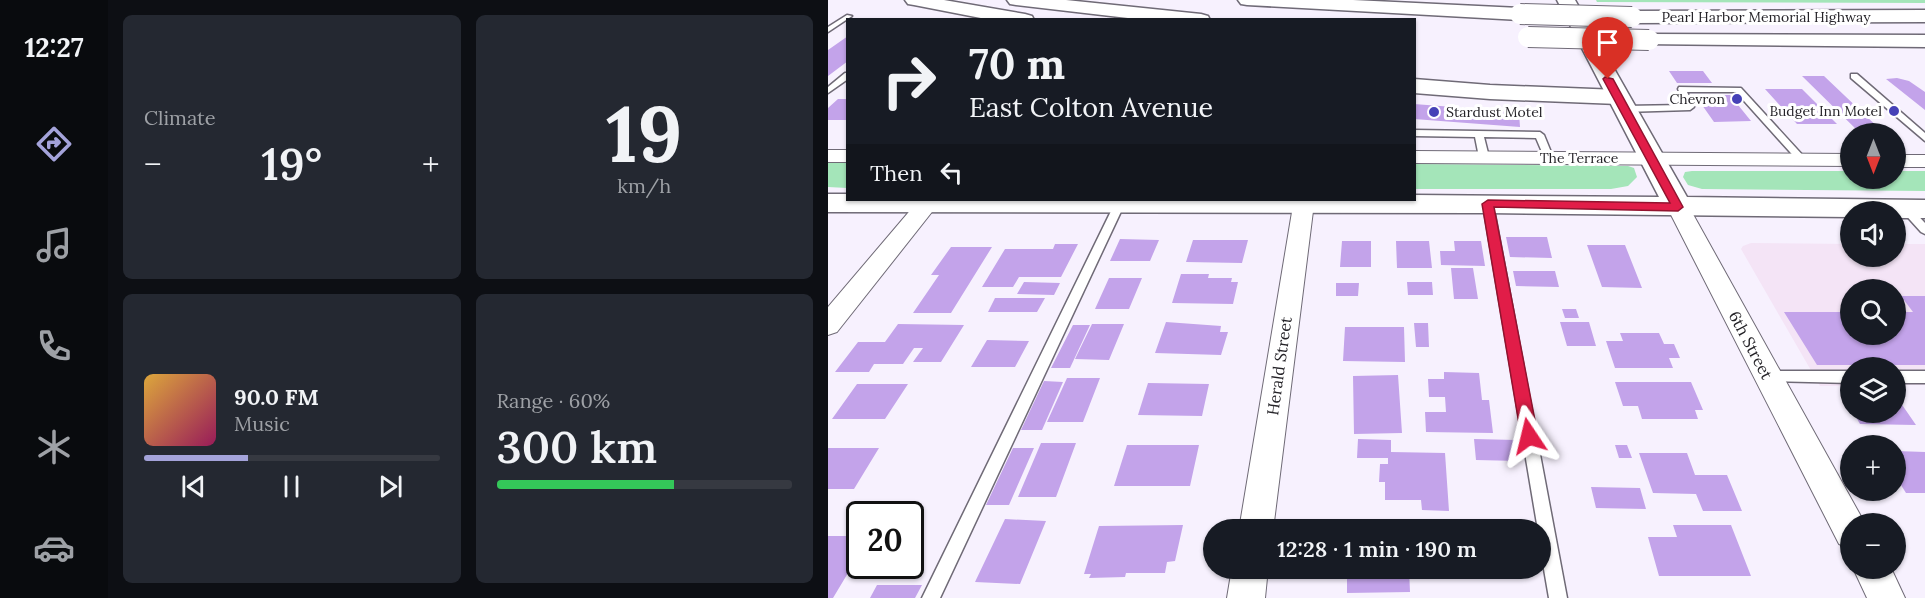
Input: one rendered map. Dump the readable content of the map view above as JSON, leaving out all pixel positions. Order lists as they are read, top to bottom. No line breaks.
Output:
{"streets":{"main road":["Pearl Harbor Memorial Highway","6th Street"],"street":["The Terrace","Herald Street"]},"crossings":[["The Terrace","6th Street"]],"places":["Chevron","Budget Inn Motel","Stardust Motel"],"north":"bottom","page":{"tabs":"12:27","tile":["Climate",["19","km/h"],["Range · 60%","300 km"]],"turn":["70 m","East Colton Avenue"],"map_buttons":["+","−"],"heat":["−","19°","+"],"then":"Then","song":["90.0 FM","Music"],"limit":"20","trip":"12:28 · 1 min · 190 m"}}
